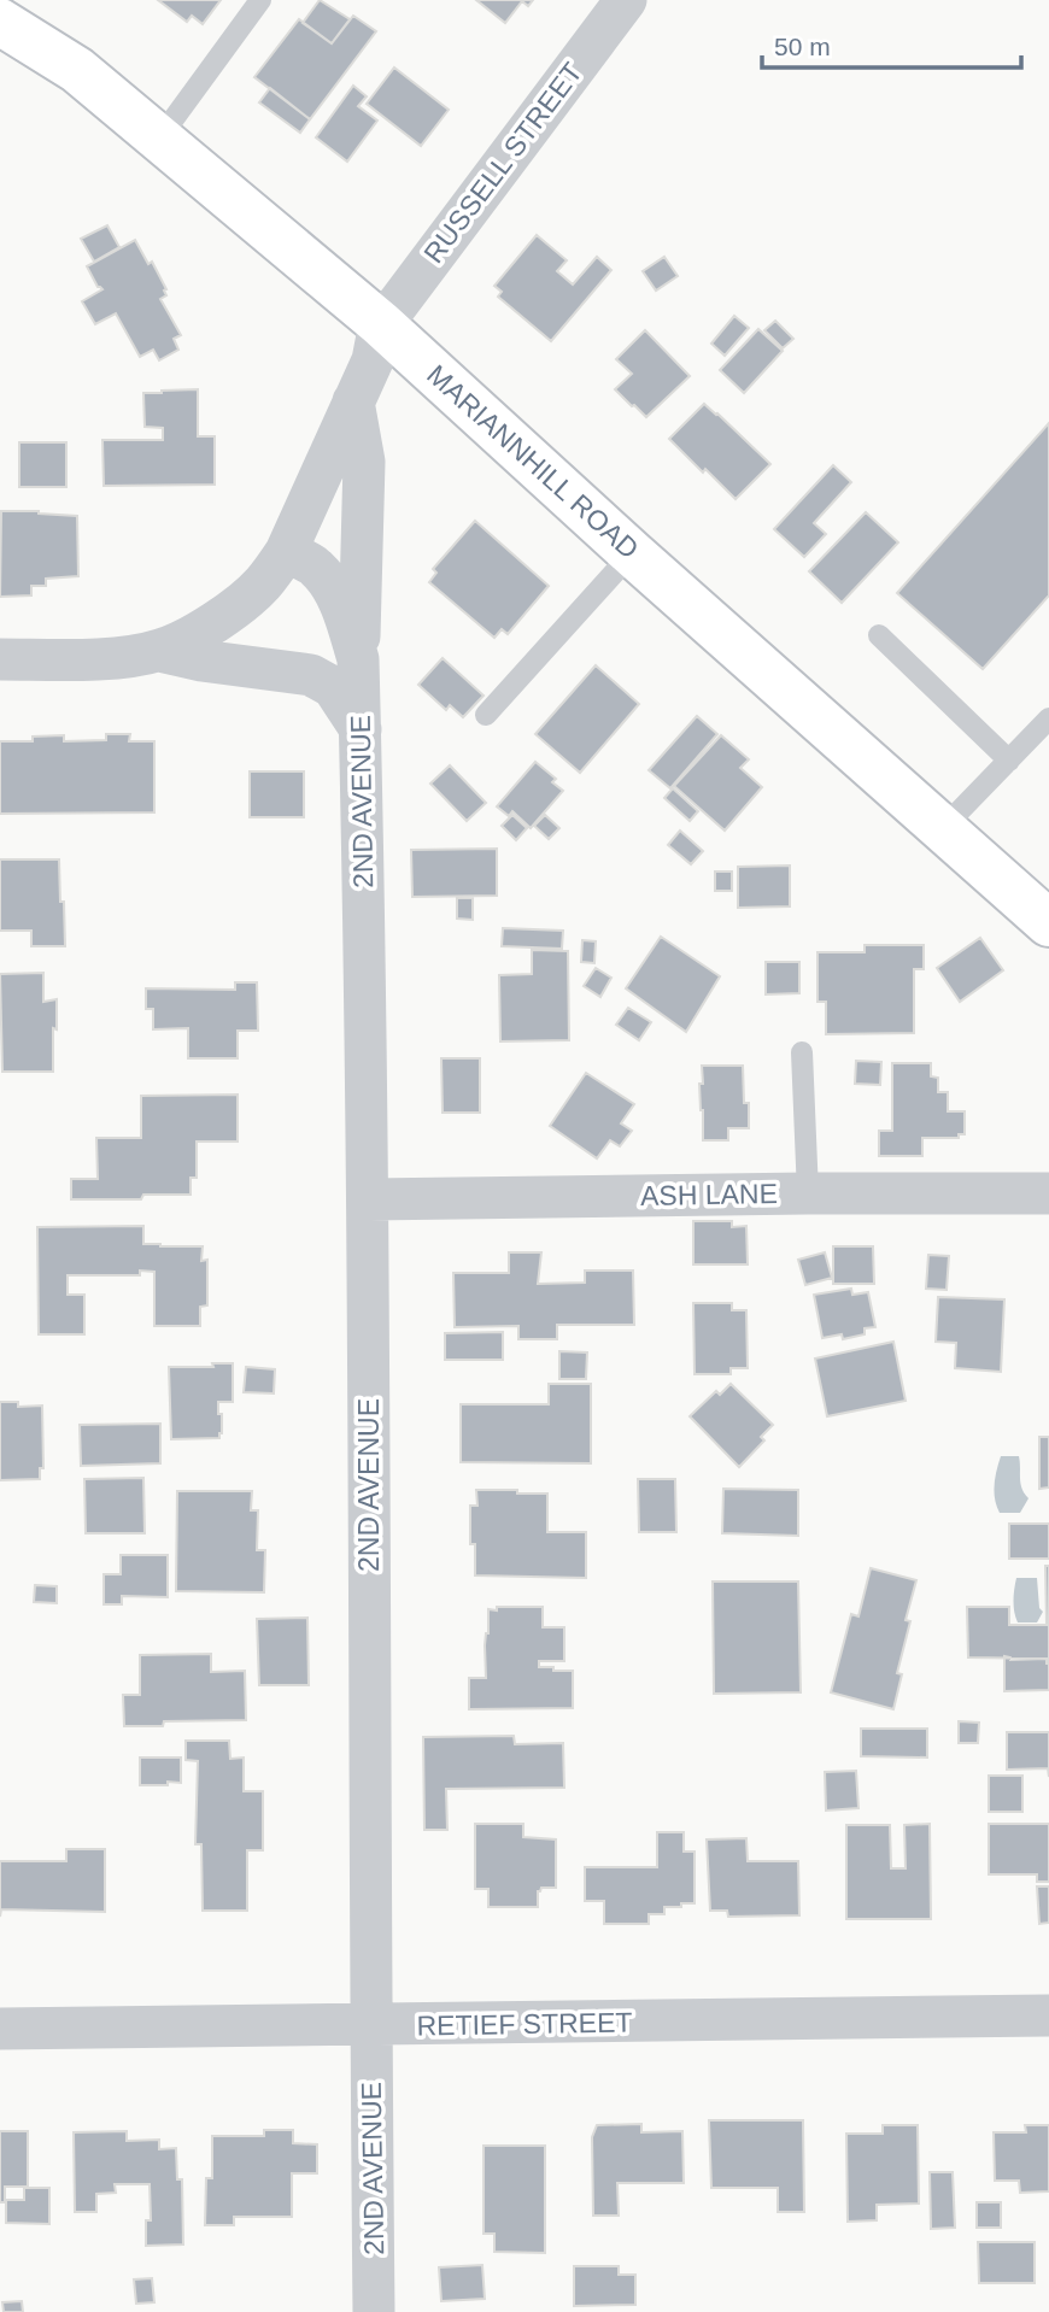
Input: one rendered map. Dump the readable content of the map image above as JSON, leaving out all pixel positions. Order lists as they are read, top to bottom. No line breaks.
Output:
{"streets":{"street":["RUSSELL STREET","MARIANNHILL ROAD","2ND AVENUE","ASH LANE","RETIEF STREET"]},"crossings":[["RUSSELL STREET","MARIANNHILL ROAD"],["2ND AVENUE","ASH LANE"],["2ND AVENUE","RETIEF STREET"]],"scale_bar":"50 m"}
